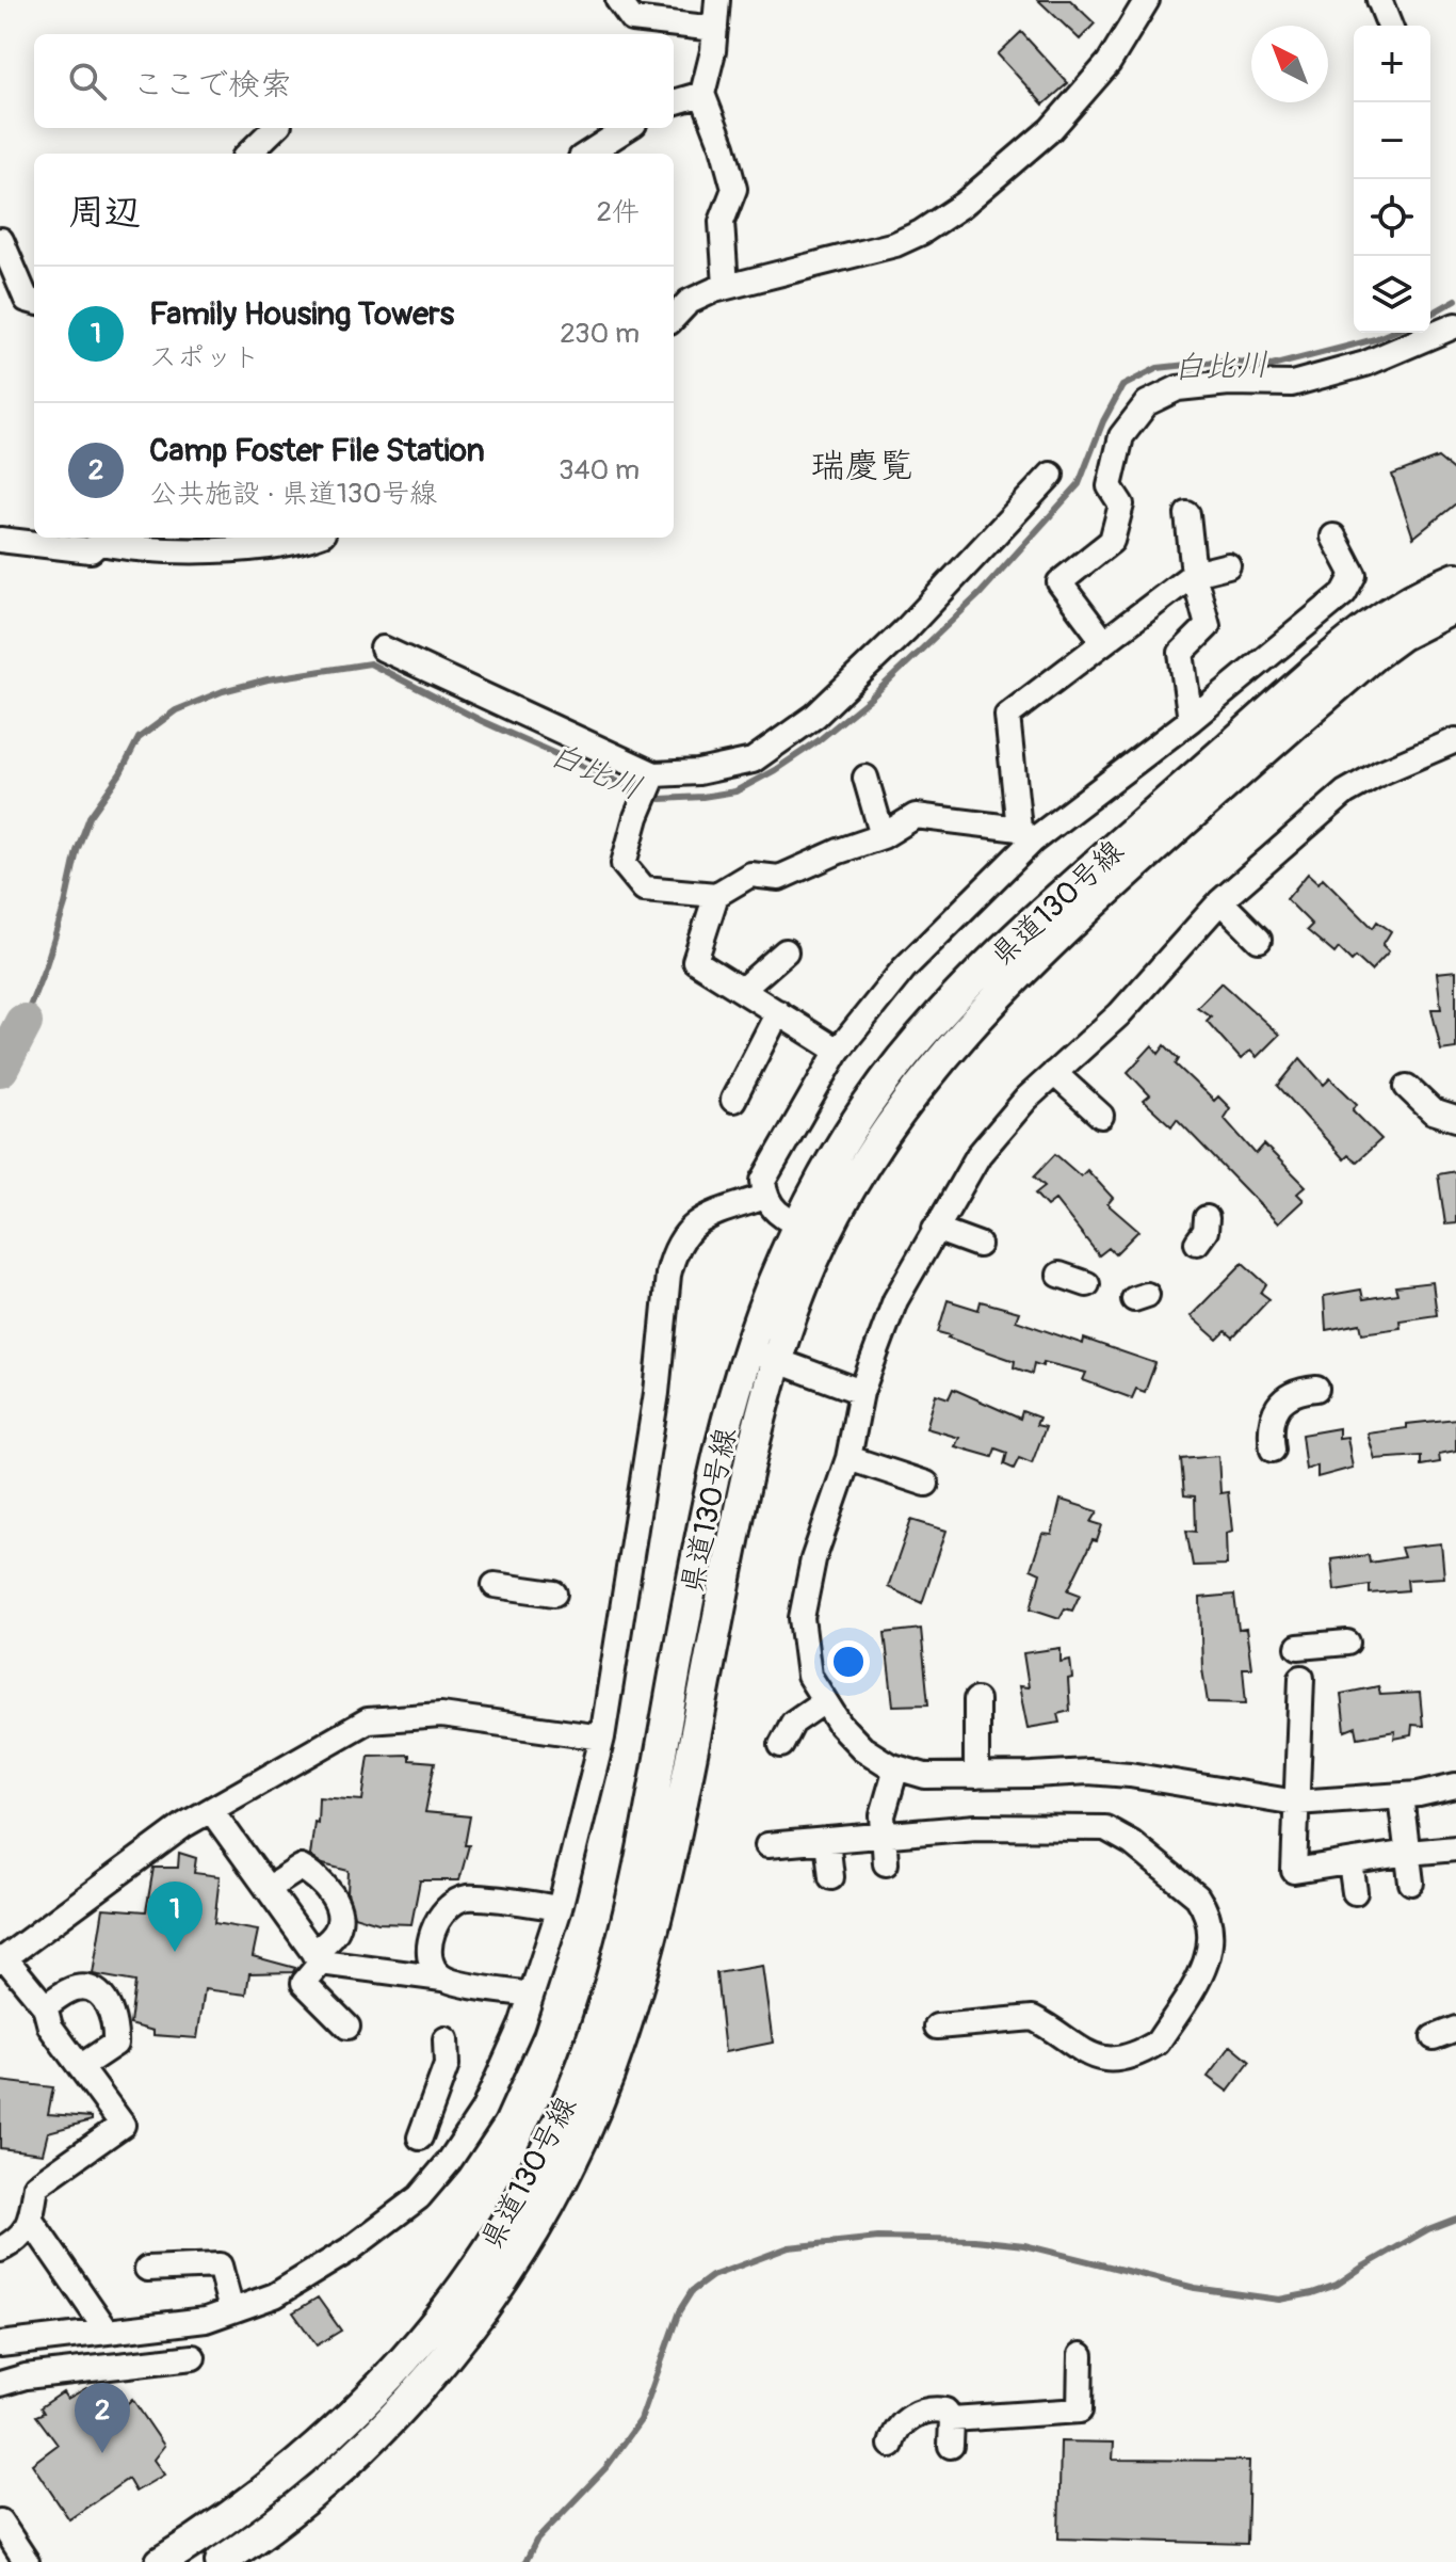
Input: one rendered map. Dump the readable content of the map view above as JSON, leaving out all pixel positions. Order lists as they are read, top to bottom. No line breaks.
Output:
{"streets":{"main road":["県道130号線"]},"districts":["瑞慶覧"],"water":["白比川"],"north":"top left","page":{"map_buttons":["+","−"],"search":"ここで検索","heading":["周辺","2件"],"list":[{"mark":"1","name":"Family Housing Towers","note":"スポット","value":"230 m"},{"mark":"2","name":"Camp Foster File Station","note":"公共施設 · 県道130号線","value":"340 m"}],"pins":["1","2"]}}
